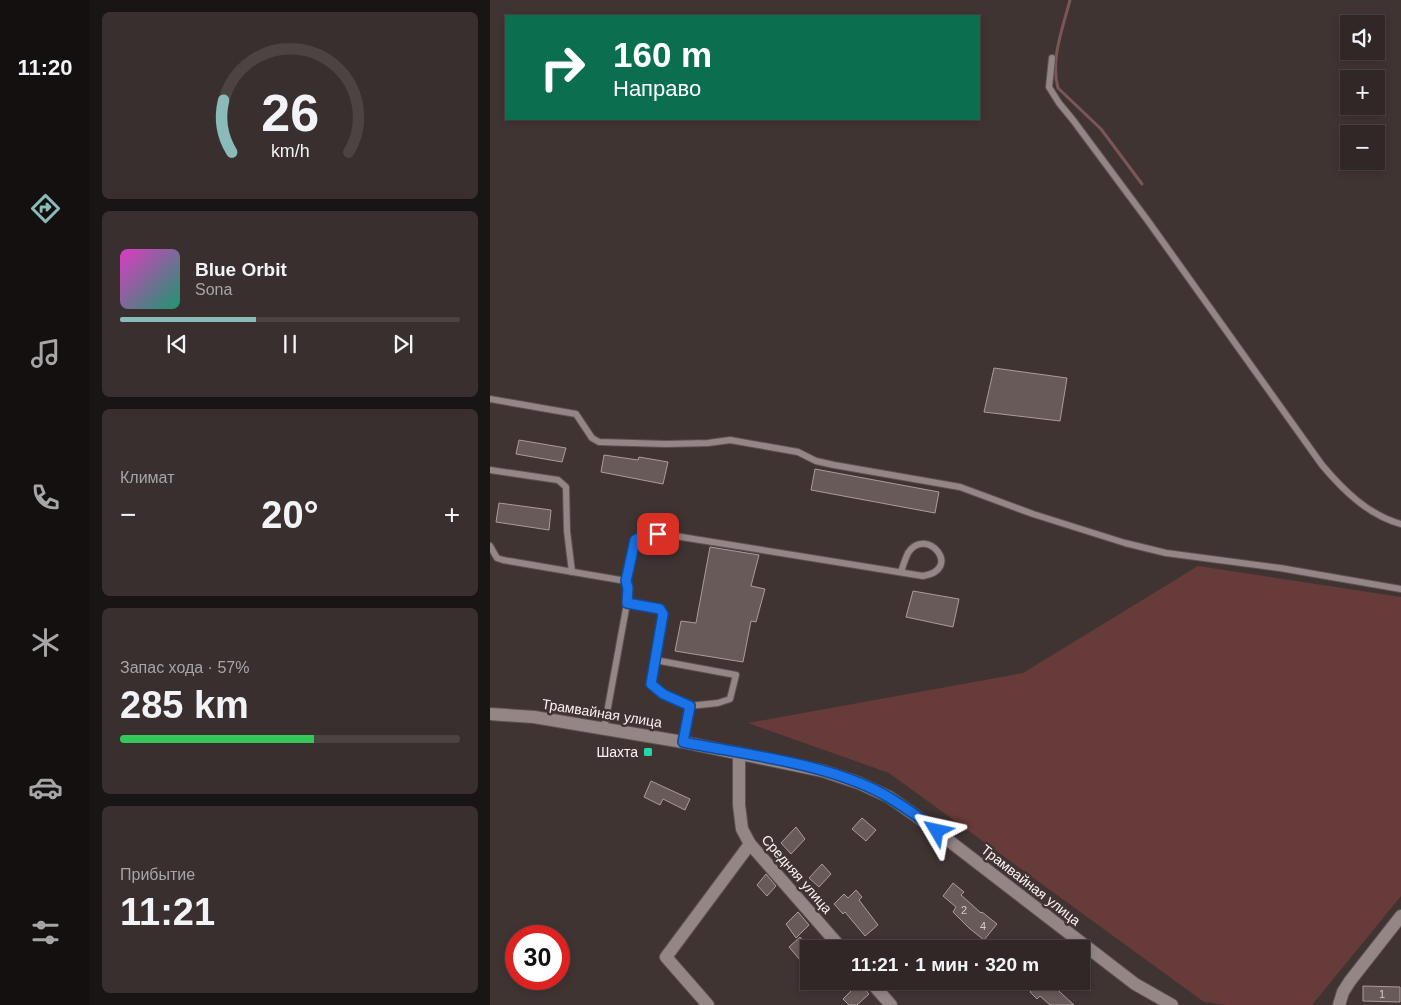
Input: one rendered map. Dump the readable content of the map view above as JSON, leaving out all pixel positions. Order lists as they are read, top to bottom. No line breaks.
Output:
{"streets":{"street":["Трамвайная улица","Средняя улица"]},"crossings":[["Трамвайная улица","Средняя улица"]],"places":{"transit":["Шахта"]},"house_numbers":["2","4","1"],"page":{"tabs":"11:20","map_buttons":["+","−"],"turn":["160 m","Направо"],"song":["Blue Orbit","Sona"],"tile":["Климат",["Запас хода · 57%","285 km"],["Прибытие","11:21"]],"heat":["−","20°","+"],"limit":"30","trip":"11:21 · 1 мин · 320 m","gauge":["26","km/h"]}}
